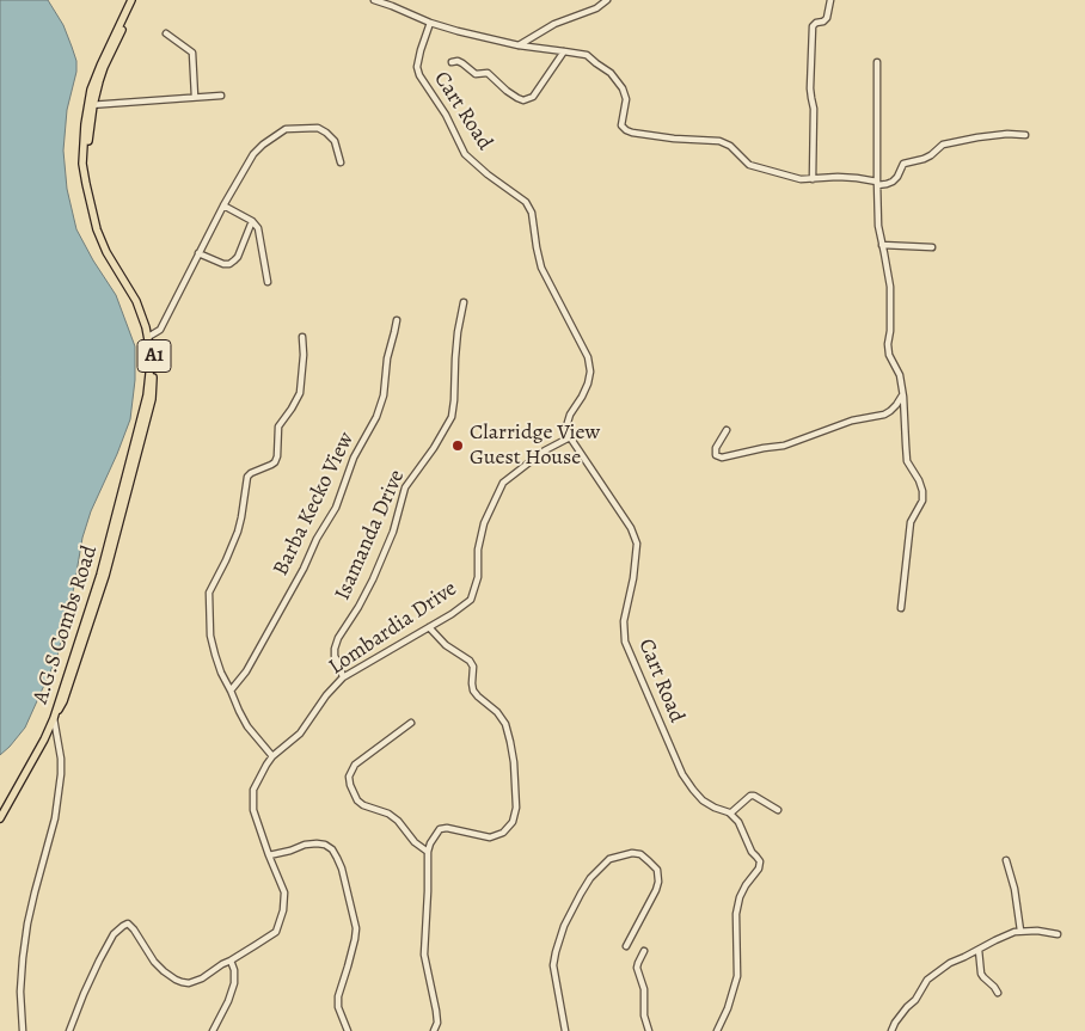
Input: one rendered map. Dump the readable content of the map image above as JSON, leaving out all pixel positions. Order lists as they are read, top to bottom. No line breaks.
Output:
{"streets":{"main road":["A1","A.G.S Combs Road"],"street":["Cart Road","Barba Kecko View","Isamanda Drive","Lombardia Drive"]},"crossings":[["Cart Road","Lombardia Drive"],["A1","A.G.S Combs Road"],["Isamanda Drive","Lombardia Drive"]],"places":["Clarridge View Guest House"]}
